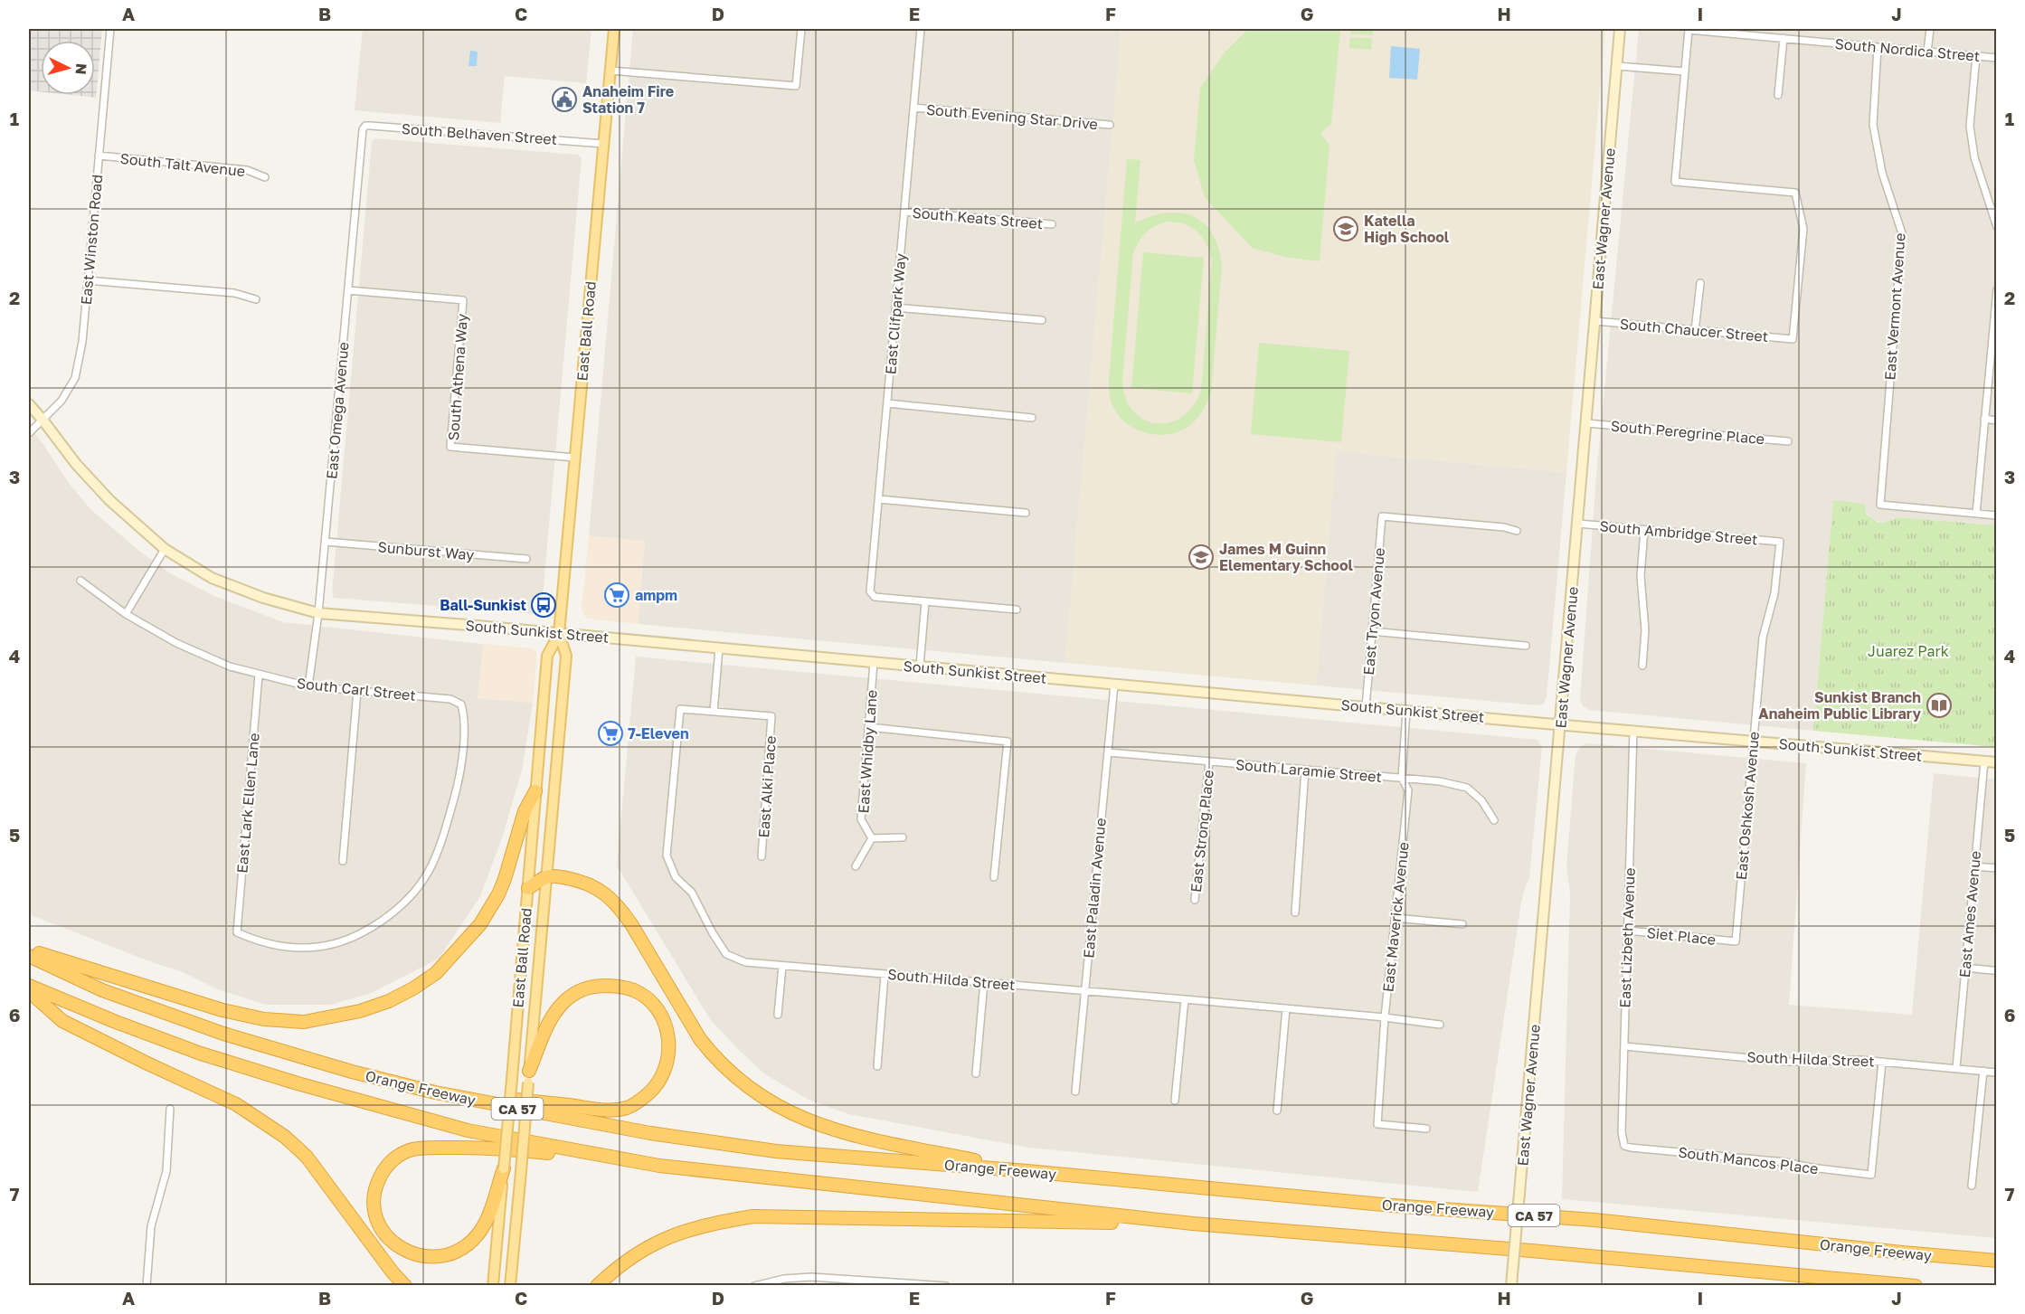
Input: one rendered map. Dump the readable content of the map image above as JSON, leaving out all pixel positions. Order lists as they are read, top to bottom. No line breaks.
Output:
{"streets":{"highway":["Orange Freeway","CA 57"],"main road":["East Ball Road"],"street":["South Nordica Street","South Evening Star Drive","South Belhaven Street","South Talt Avenue","South Keats Street","East Wagner Avenue","East Winston Road","East Vermont Avenue","East Clifpark Way","South Chaucer Street","South Athena Way","East Omega Avenue","South Peregrine Place","South Ambridge Street","Sunburst Way","East Tryon Avenue","South Sunkist Street","South Carl Street","East Whidby Lane","South Laramie Street","East Alki Place","East Lark Ellen Lane","East Oshkosh Avenue","East Strong Place","East Paladin Avenue","East Ames Avenue","East Maverick Avenue","Siet Place","East Lizbeth Avenue","South Hilda Street","South Mancos Place"]},"crossings":[["South Nordica Street","East Vermont Avenue"],["South Evening Star Drive","East Clifpark Way"],["South Belhaven Street","East Ball Road"],["South Belhaven Street","East Omega Avenue"],["South Talt Avenue","East Winston Road"],["South Keats Street","East Clifpark Way"],["East Wagner Avenue","South Chaucer Street"],["East Wagner Avenue","South Peregrine Place"],["East Wagner Avenue","South Ambridge Street"],["East Wagner Avenue","South Sunkist Street"],["East Winston Road","South Sunkist Street"],["East Ball Road","South Athena Way"],["East Ball Road","South Sunkist Street"],["South Athena Way","East Omega Avenue"],["East Omega Avenue","Sunburst Way"],["East Omega Avenue","South Sunkist Street"],["East Omega Avenue","South Carl Street"],["South Ambridge Street","East Oshkosh Avenue"],["East Tryon Avenue","South Sunkist Street"],["South Sunkist Street","East Whidby Lane"],["South Sunkist Street","East Oshkosh Avenue"],["South Sunkist Street","East Paladin Avenue"],["South Sunkist Street","East Ames Avenue"],["South Sunkist Street","East Maverick Avenue"],["South Sunkist Street","East Lizbeth Avenue"],["South Carl Street","East Lark Ellen Lane"],["South Laramie Street","East Strong Place"],["South Laramie Street","East Paladin Avenue"],["South Laramie Street","East Maverick Avenue"],["East Alki Place","South Hilda Street"],["East Oshkosh Avenue","Siet Place"],["East Paladin Avenue","South Hilda Street"],["East Ames Avenue","South Hilda Street"],["East Maverick Avenue","South Hilda Street"],["Siet Place","East Lizbeth Avenue"],["East Lizbeth Avenue","South Hilda Street"],["East Lizbeth Avenue","South Mancos Place"],["South Hilda Street","South Mancos Place"]],"parks":["Juarez Park"],"places":{"public building":["Anaheim Fire Station 7"],"school or university":["Katella High School","James M Guinn Elementary School"],"supermarket":["ampm","7-Eleven"],"bus stop":["Ball-Sunkist"],"library":["Sunkist Branch Anaheim Public Library"]},"north":"right","grid":{"columns":["A","B","C","D","E","F","G","H","I","J"],"rows":["1","2","3","4","5","6","7"]}}
